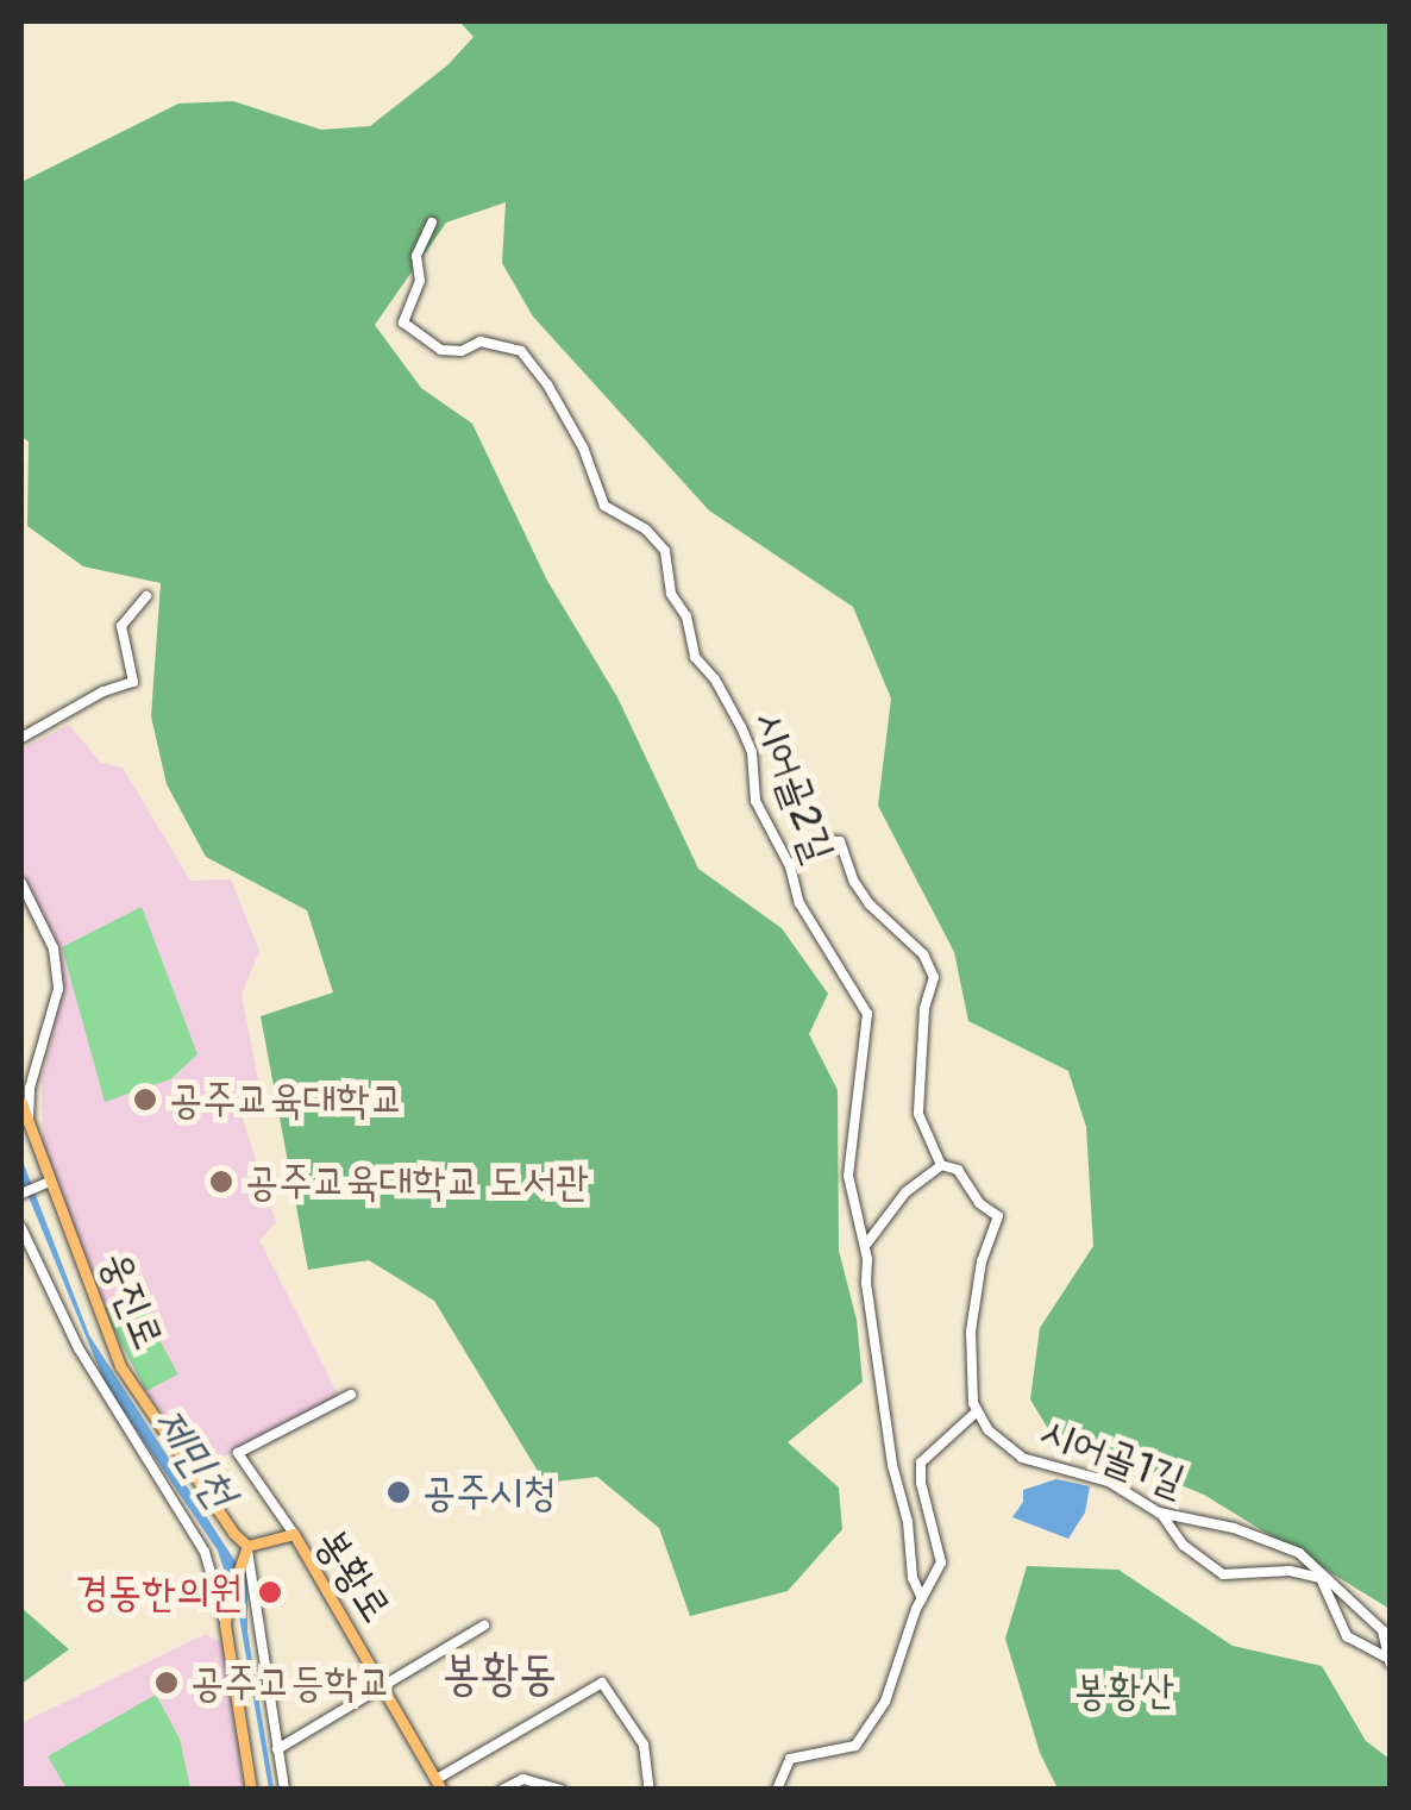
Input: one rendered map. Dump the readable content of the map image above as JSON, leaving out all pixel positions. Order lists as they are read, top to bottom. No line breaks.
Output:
{"streets":{"main road":["웅진로","봉황로"],"street":["시어골2길","시어골1길"]},"crossings":[["웅진로","봉황로"]],"districts":["봉황동"],"water":["제민천"],"parks":["봉황산"],"places":["공주교육대학교","공주교육대학교 도서관","공주시청","경동한의원","공주고등학교"]}
